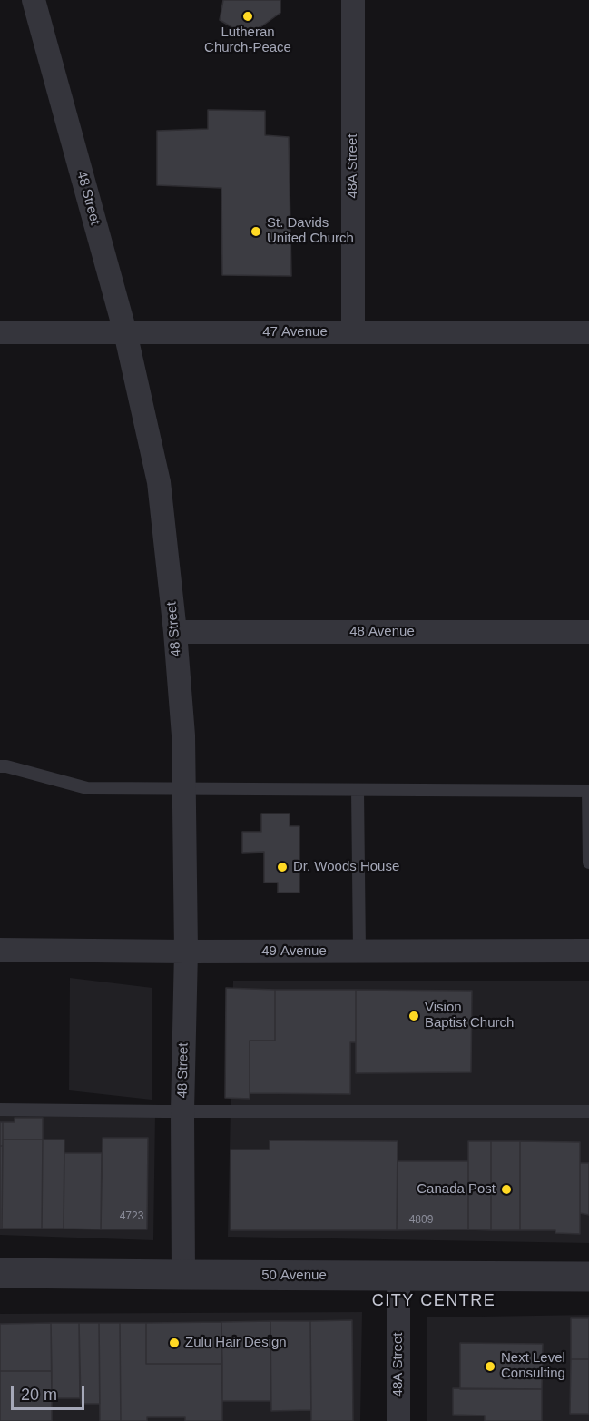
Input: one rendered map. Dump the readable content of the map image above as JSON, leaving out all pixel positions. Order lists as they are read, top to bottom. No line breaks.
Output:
{"streets":{"street":["48A Street","48 Street","47 Avenue","48 Avenue","49 Avenue","50 Avenue"]},"crossings":[["48A Street","47 Avenue"],["48A Street","50 Avenue"],["48 Street","47 Avenue"],["48 Street","48 Avenue"],["48 Street","49 Avenue"],["48 Street","50 Avenue"]],"districts":["CITY CENTRE"],"places":["Lutheran Church-Peace","St. Davids United Church","Dr. Woods House","Vision Baptist Church","Canada Post","Zulu Hair Design","Next Level Consulting"],"house_numbers":["4723","4809"],"scale_bar":"20 m"}
